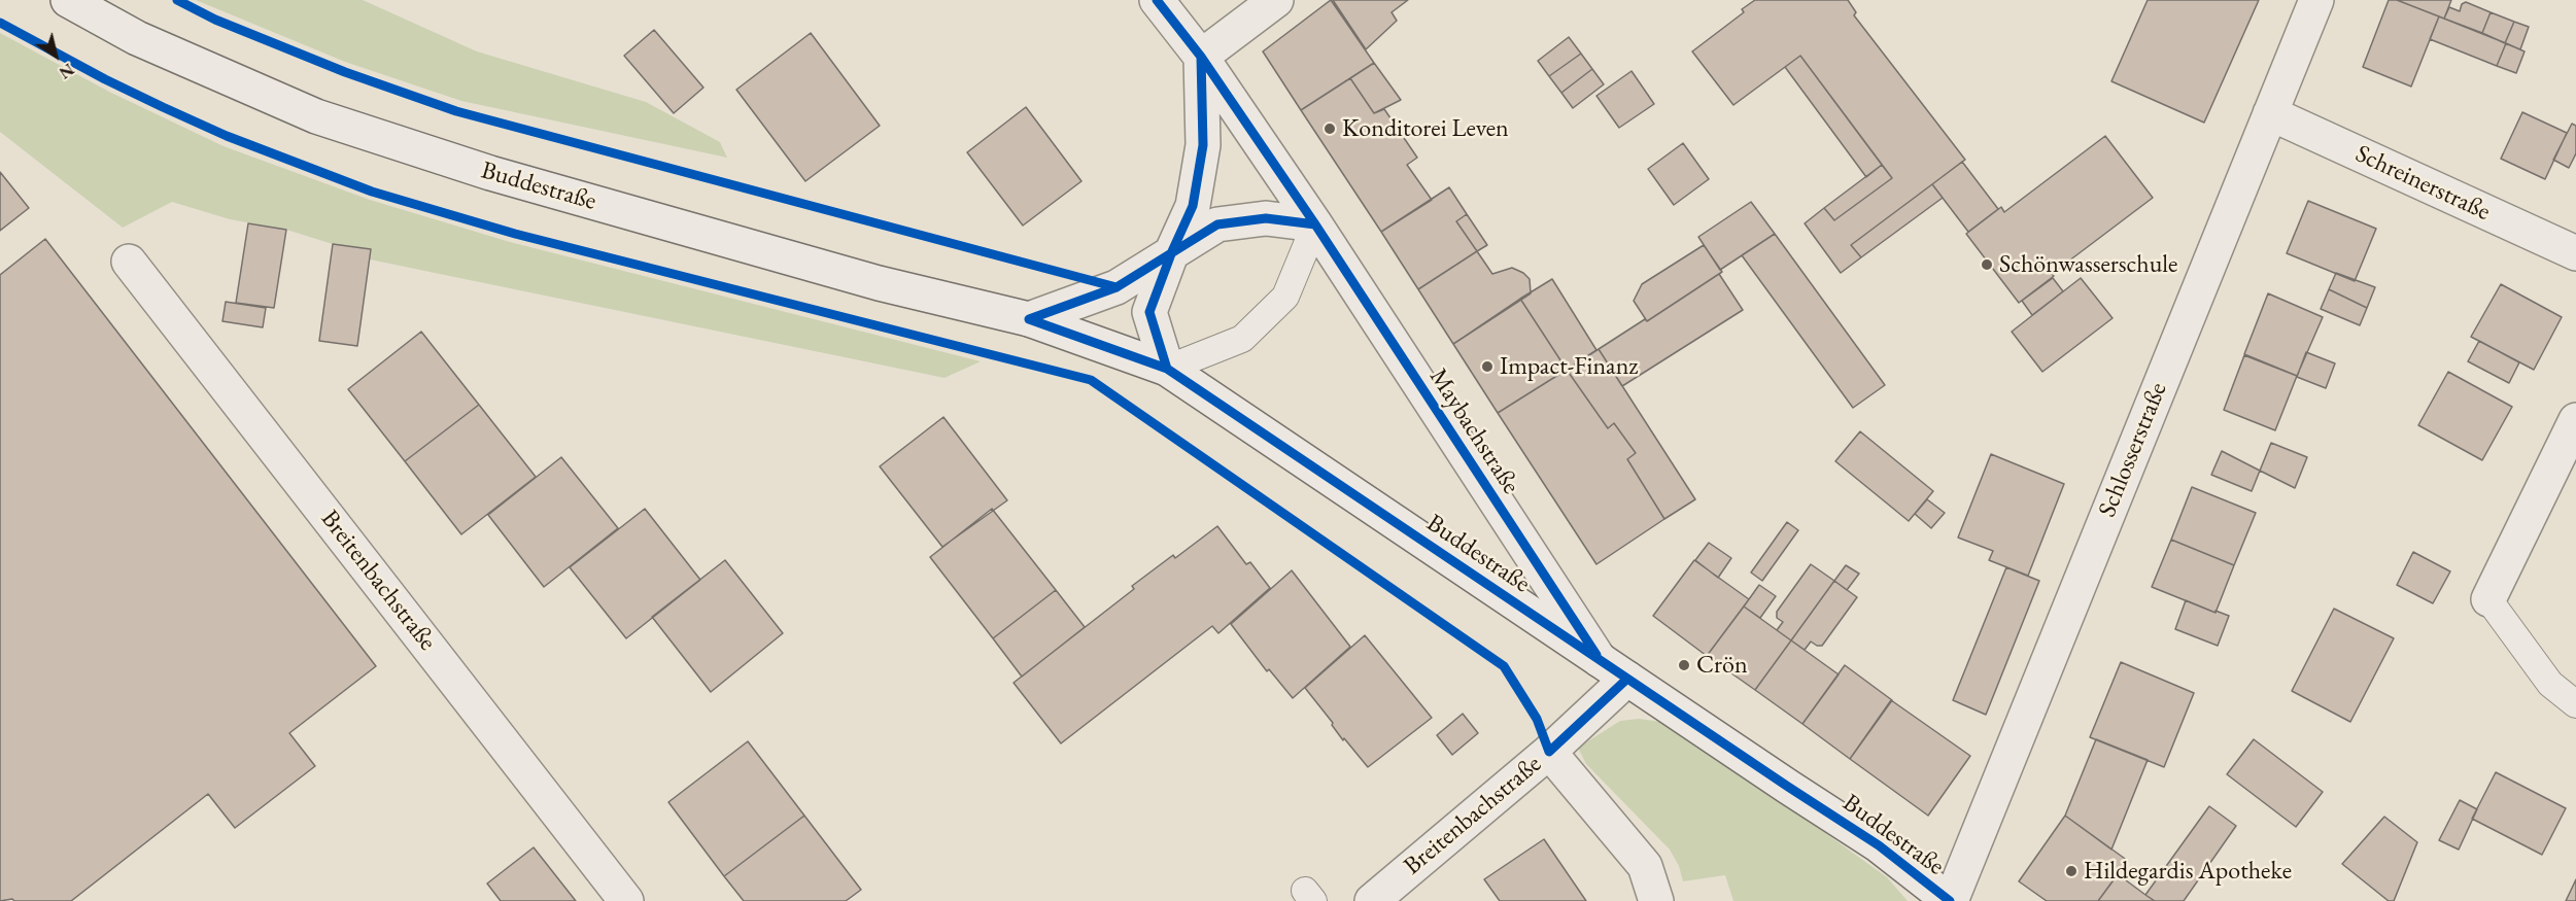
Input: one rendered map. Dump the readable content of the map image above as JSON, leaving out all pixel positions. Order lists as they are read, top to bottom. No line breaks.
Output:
{"streets":{"street":["Schreinerstraße","Buddestraße","Maybachstraße","Schlosserstraße","Breitenbachstraße"]},"crossings":[["Schreinerstraße","Schlosserstraße"],["Buddestraße","Maybachstraße"],["Buddestraße","Schlosserstraße"],["Buddestraße","Breitenbachstraße"]],"places":["Konditorei Leven","Schönwasserschule","Impact-Finanz","Crön","Hildegardis Apotheke"],"north":"bottom right"}
